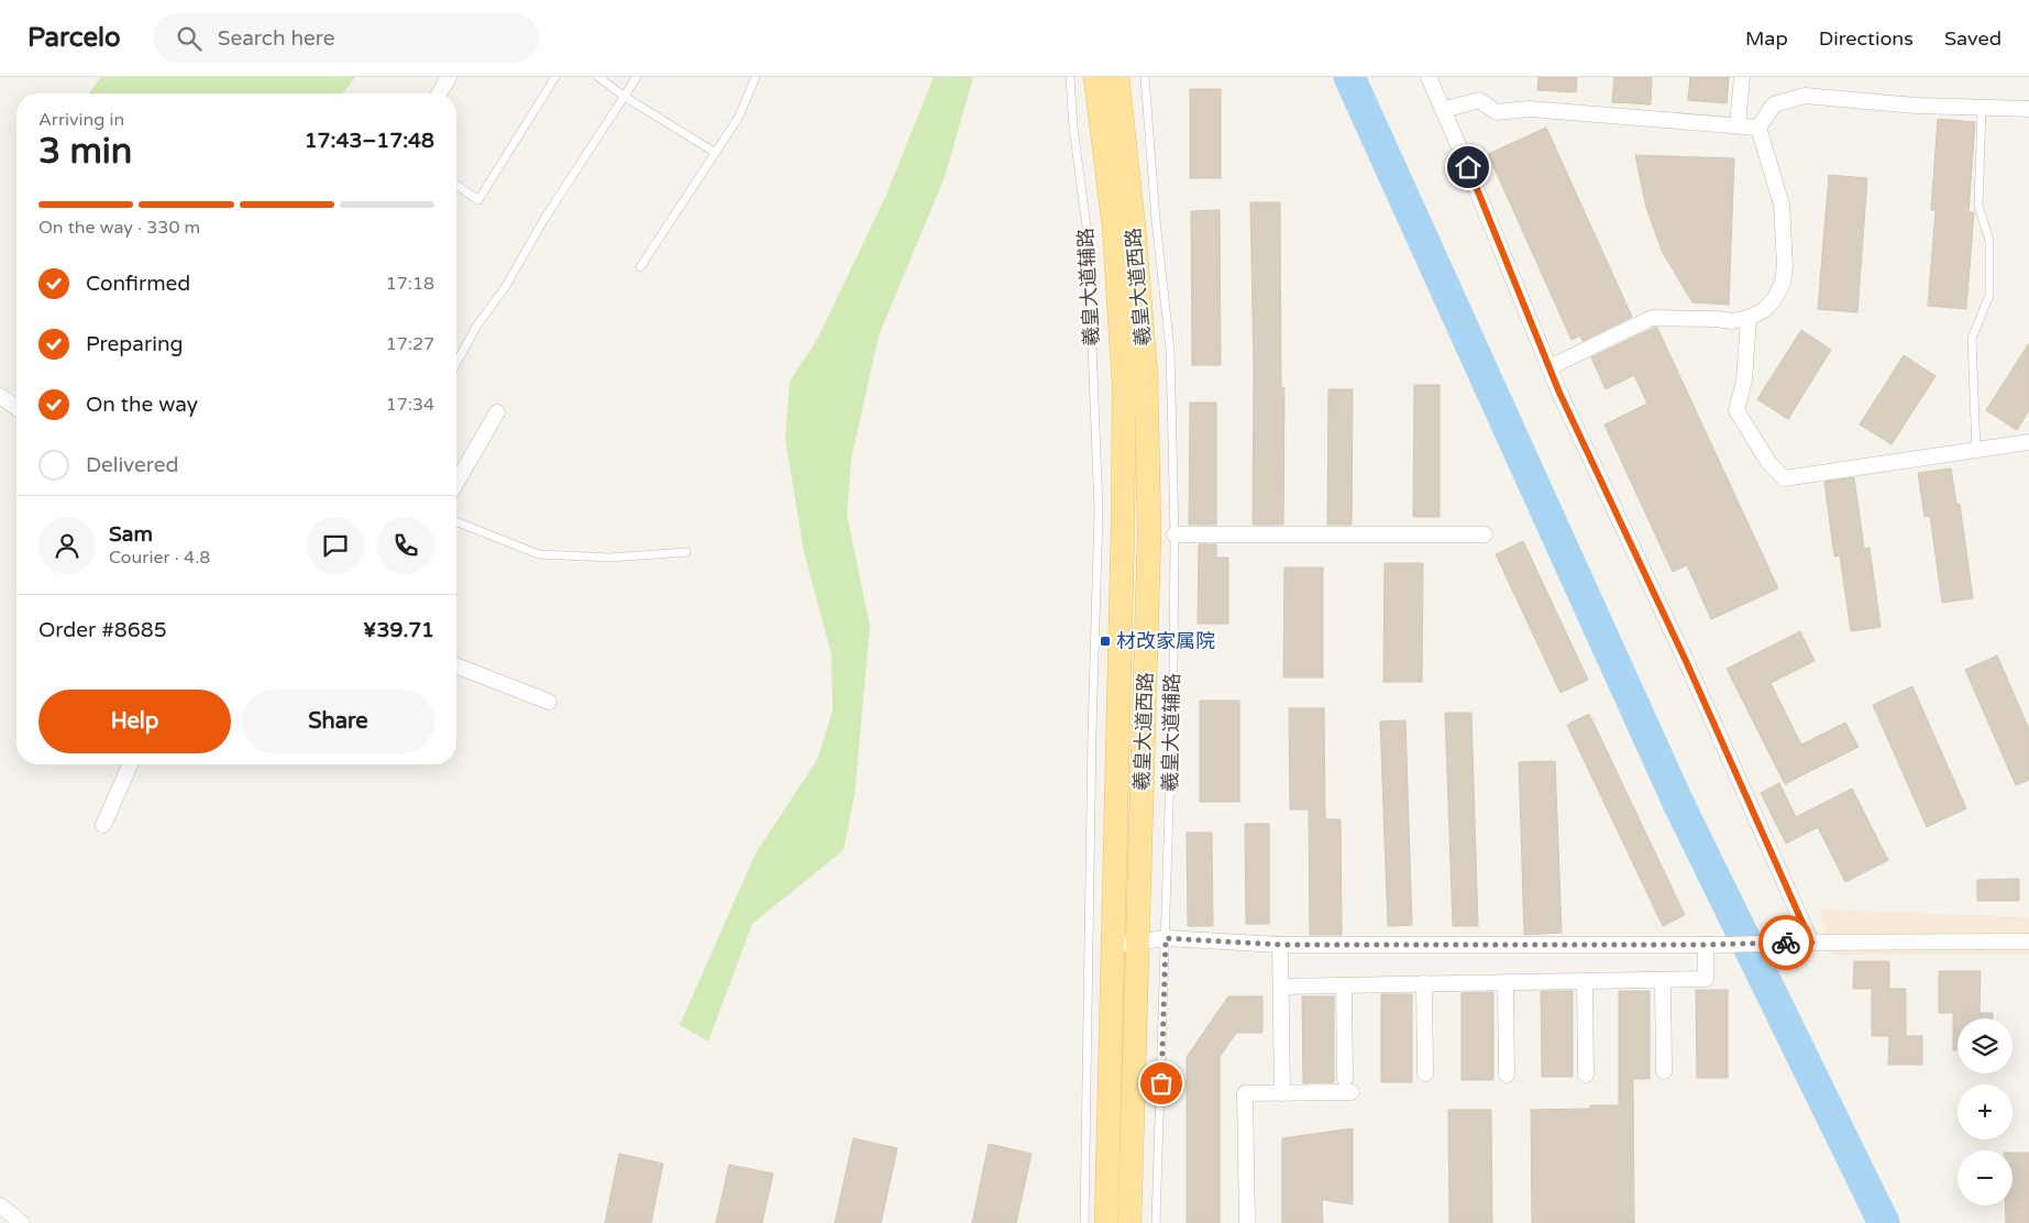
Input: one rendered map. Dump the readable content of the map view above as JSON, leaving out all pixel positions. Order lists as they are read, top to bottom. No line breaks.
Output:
{"streets":{"main road":["羲皇大道西路"],"lane":["羲皇大道辅路"]},"places":{"transit":["材改家属院"]},"page":{"header":"Parcelo","search":"Search here","nav":["Map","Directions","Saved"],"heading":["3 min","Arriving in","17:43–17:48"],"panel":["Sam","Courier · 4.8","Order #8685","¥39.71"],"bar":"On the way · 330 m","list":[["Confirmed","17:18"],["Preparing","17:27"],["On the way","17:34"],"Delivered"],"buttons":["Help","Share"],"map_buttons":["+","−"]}}
